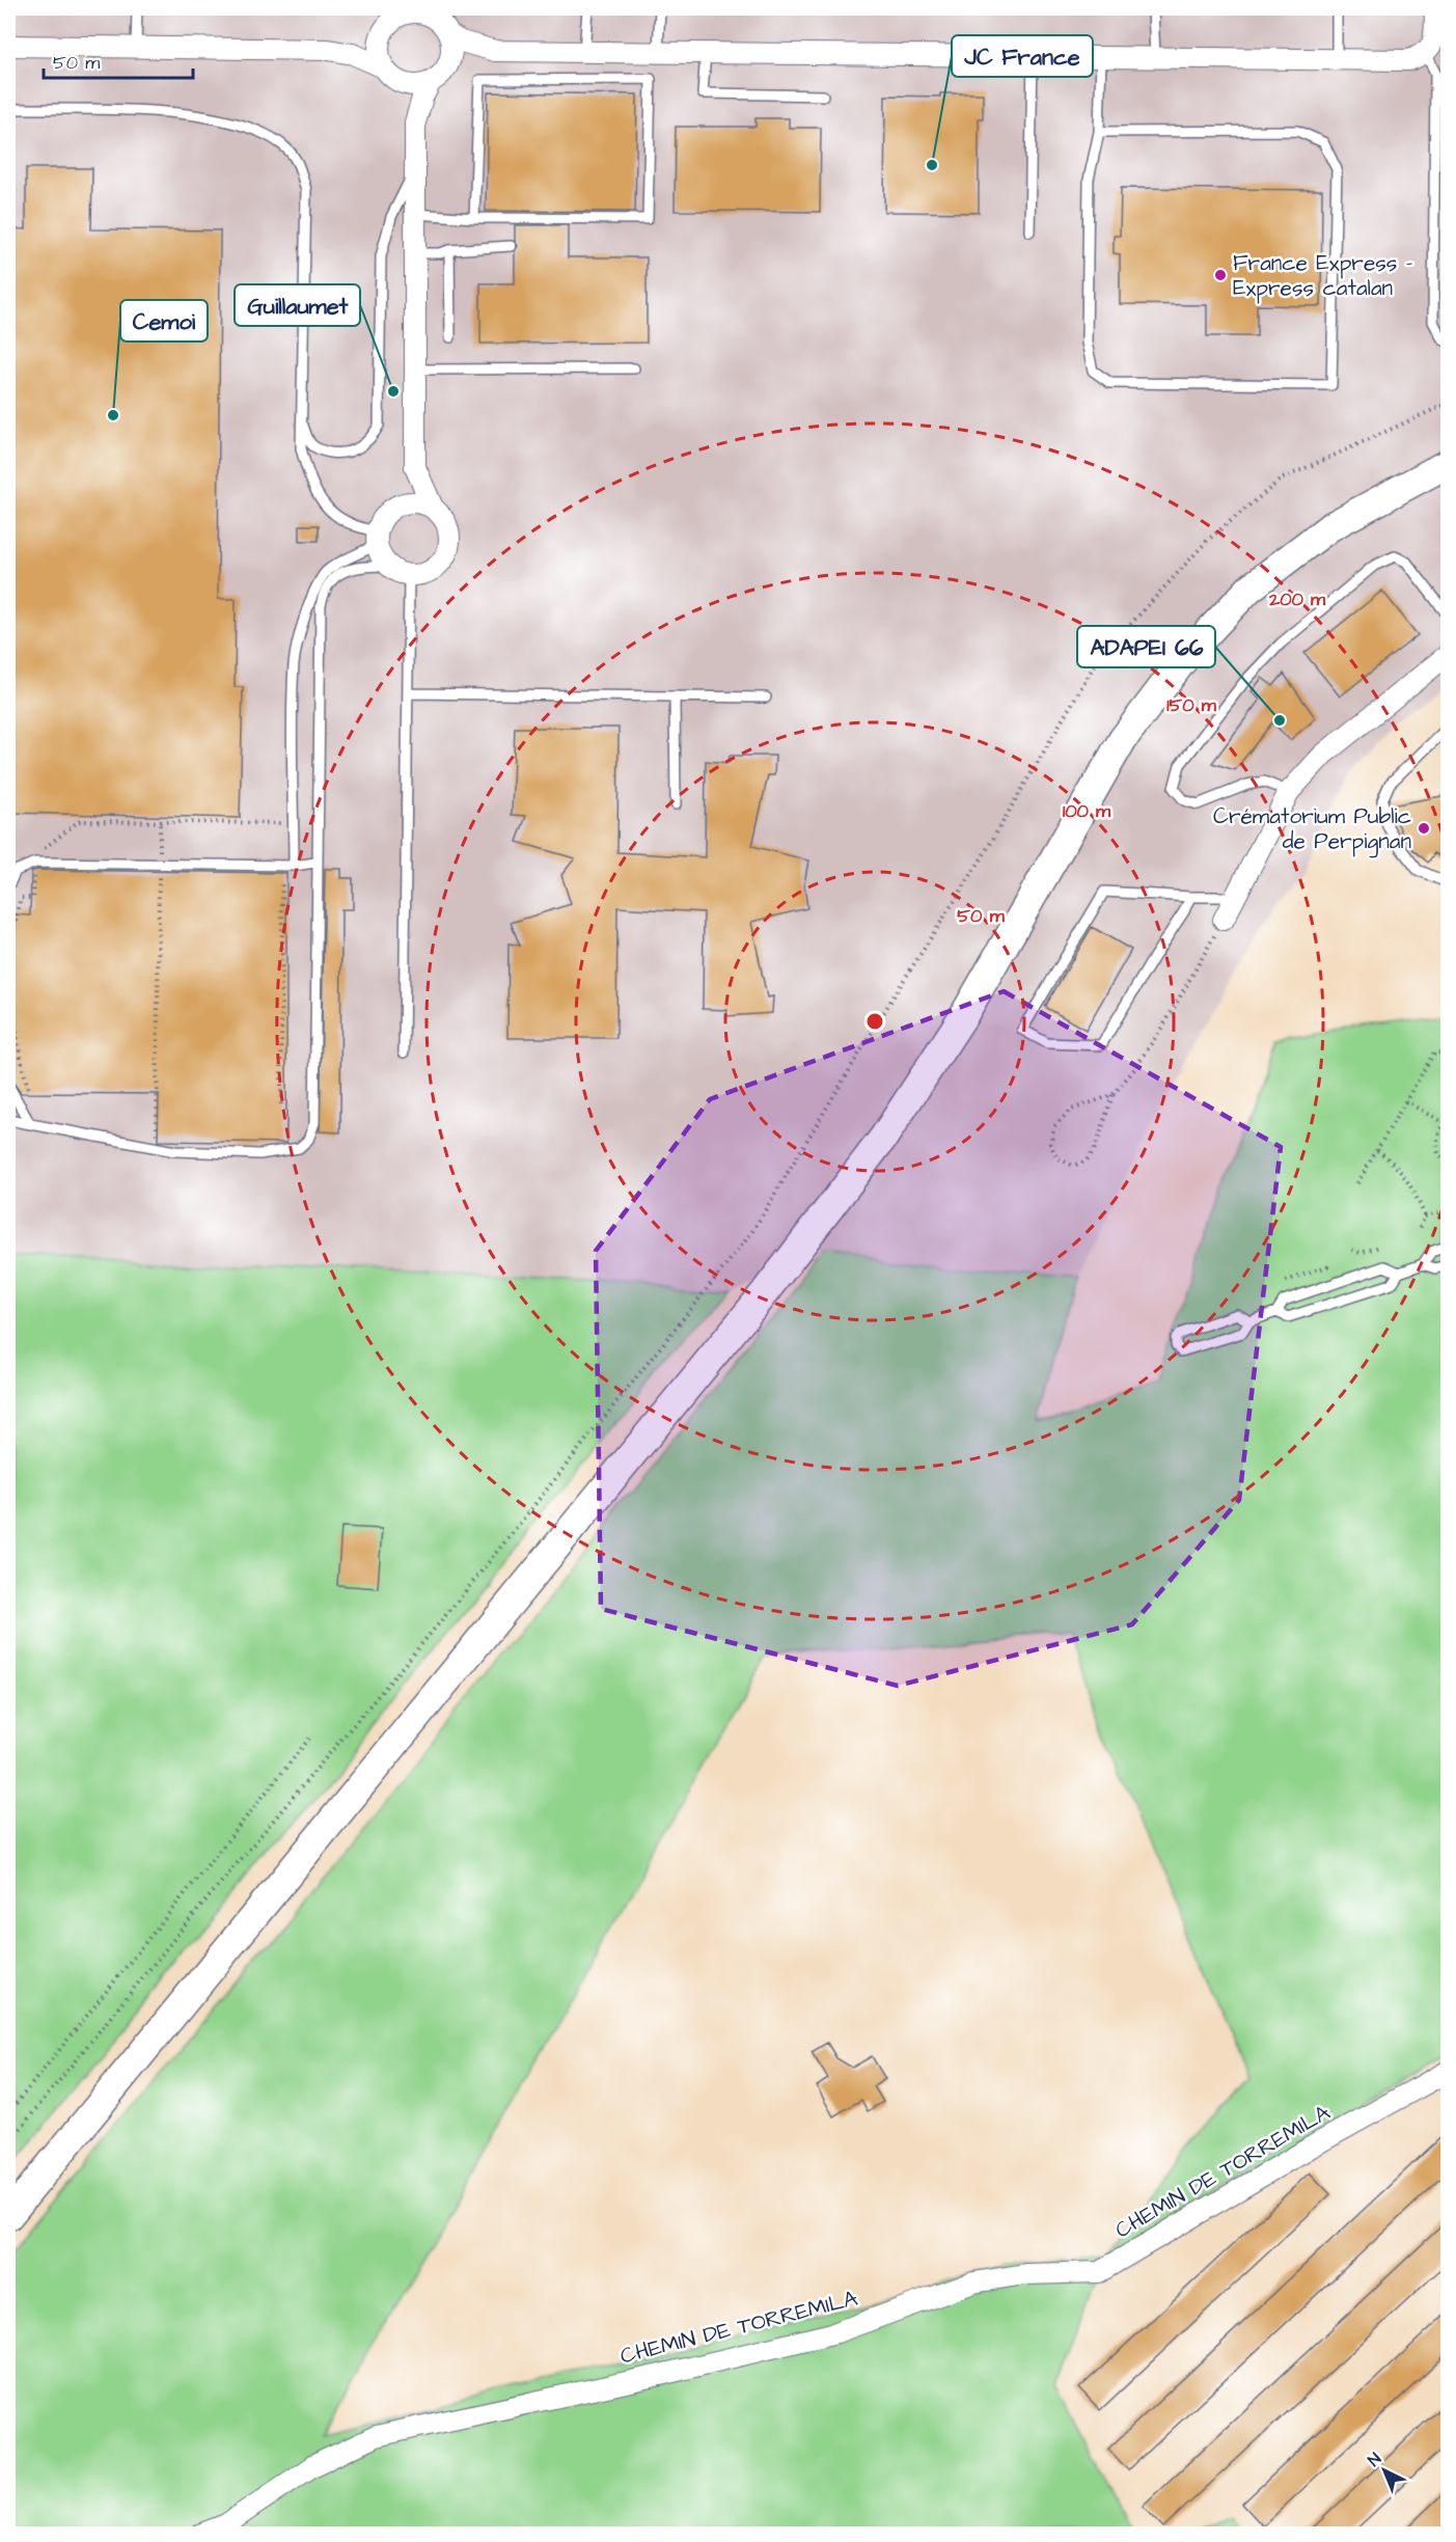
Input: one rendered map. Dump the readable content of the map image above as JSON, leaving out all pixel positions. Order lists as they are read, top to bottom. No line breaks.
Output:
{"streets":{"street":["CHEMIN DE TORREMILA"]},"places":["JC France","France Express - Express catalan","Guillaumet","Cemoi","ADAPEI 66","Crématorium Public de Perpignan"],"scale_bar":"50 m","north":"top left","rings":["200 m","150 m","100 m","50 m"]}
